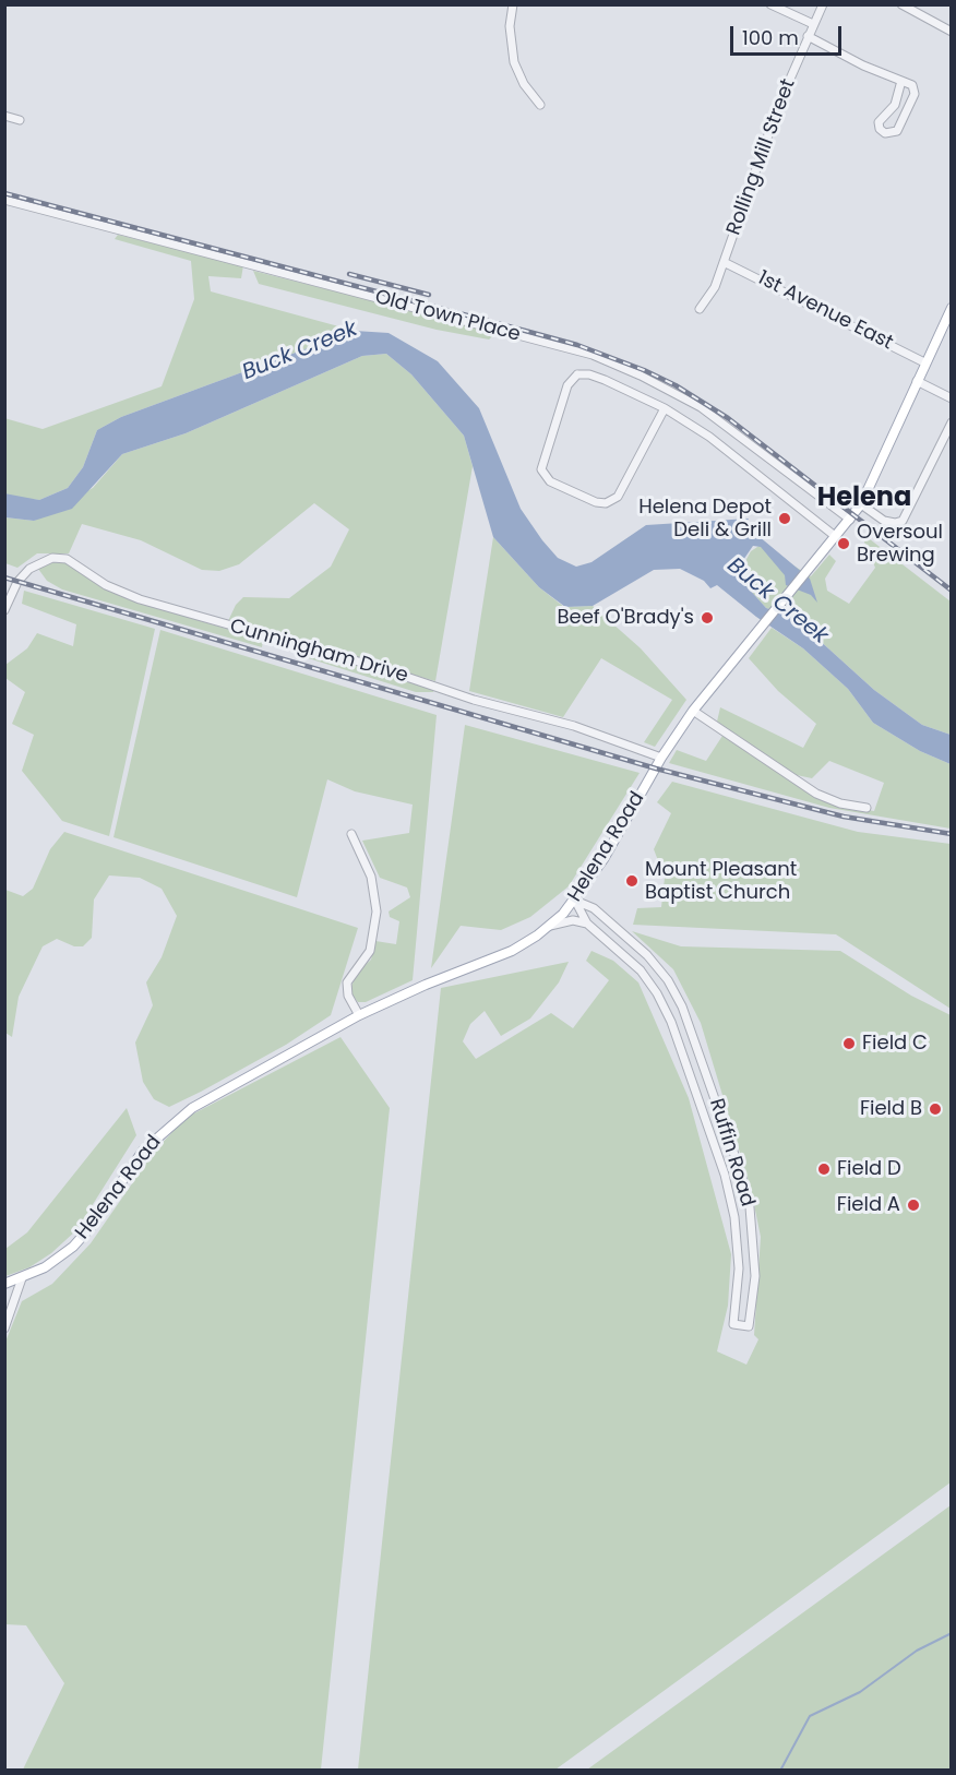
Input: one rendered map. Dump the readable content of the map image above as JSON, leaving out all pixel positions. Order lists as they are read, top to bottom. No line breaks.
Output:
{"streets":{"main road":["Helena Road"],"street":["Rolling Mill Street","1st Avenue East","Old Town Place","Cunningham Drive","Ruffin Road"]},"crossings":[["Rolling Mill Street","1st Avenue East"],["1st Avenue East","Helena Road"],["Old Town Place","Helena Road"],["Cunningham Drive","Helena Road"],["Helena Road","Ruffin Road"]],"districts":["Helena"],"water":["Buck Creek"],"places":["Helena Depot Deli & Grill","Oversoul Brewing","Beef O'Brady's","Mount Pleasant Baptist Church","Field C","Field B","Field D","Field A"],"scale_bar":"100 m"}
